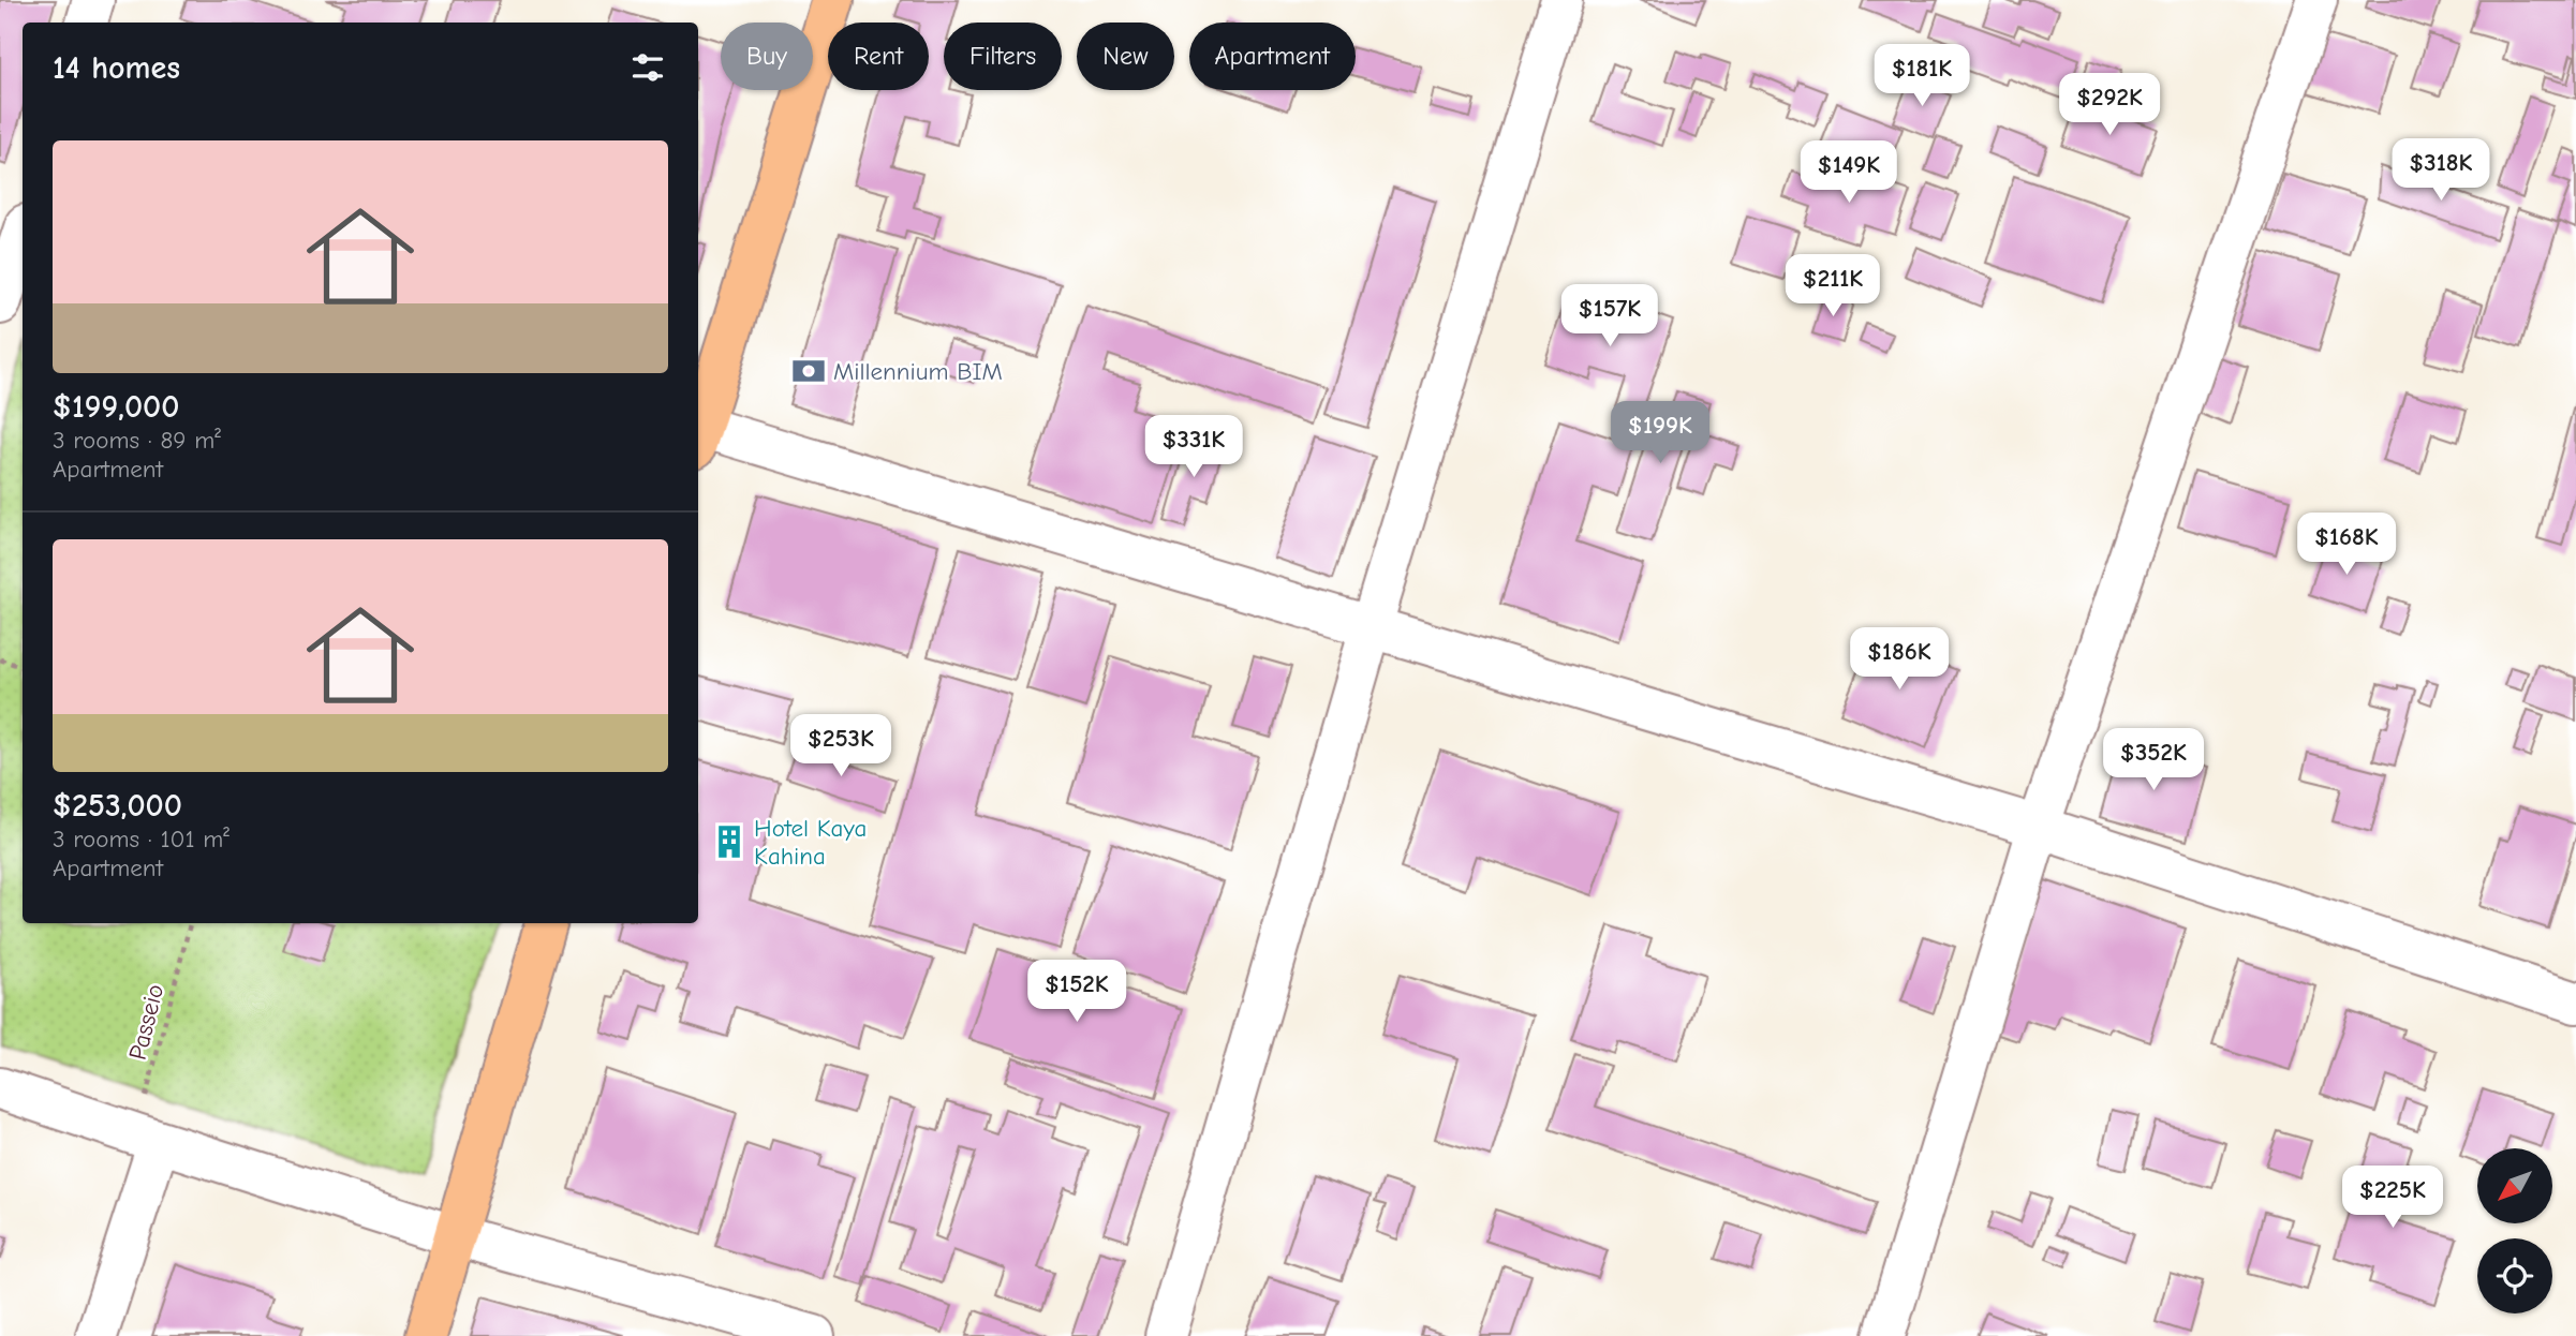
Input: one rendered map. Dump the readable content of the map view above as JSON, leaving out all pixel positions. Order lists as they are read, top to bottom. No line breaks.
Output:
{"streets":{"path":["Passeio"]},"places":{"bank":["Millennium BIM"],"building":["Hotel Kaya Kahina"]},"north":"bottom left","page":{"chip":["Buy","Rent","Filters","New","Apartment"],"heading":"14 homes","price":["$181K","$292K","$318K","$149K","$211K","$157K","$199K","$331K","$168K","$186K","$253K","$352K","$152K","$225K"],"list":[{"name":"$199,000","note":"3 rooms · 89 m² · Apartment"},{"name":"$253,000","note":"3 rooms · 101 m² · Apartment"}]}}
